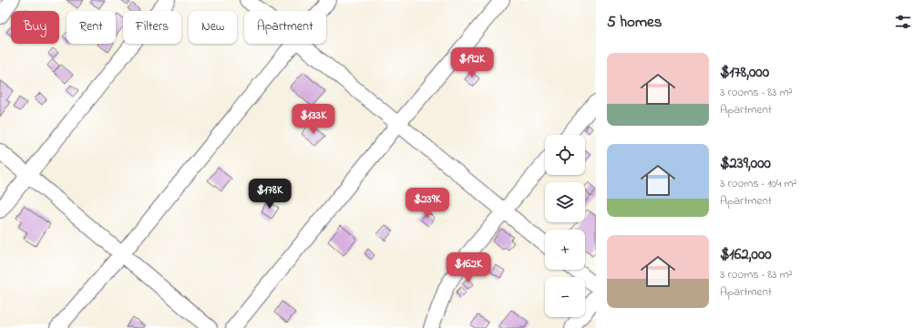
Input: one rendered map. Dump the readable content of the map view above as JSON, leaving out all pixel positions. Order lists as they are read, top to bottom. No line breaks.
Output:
{"page":{"heading":"5 homes","chip":["Buy","Rent","Filters","New","Apartment"],"list":[{"name":"$178,000","note":"3 rooms · 83 m² · Apartment"},{"name":"$239,000","note":"3 rooms · 104 m² · Apartment"},{"name":"$162,000","note":"3 rooms · 83 m² · Apartment"}],"price":["$192K","$133K","$178K","$239K","$162K"],"map_buttons":["+","−"]}}
